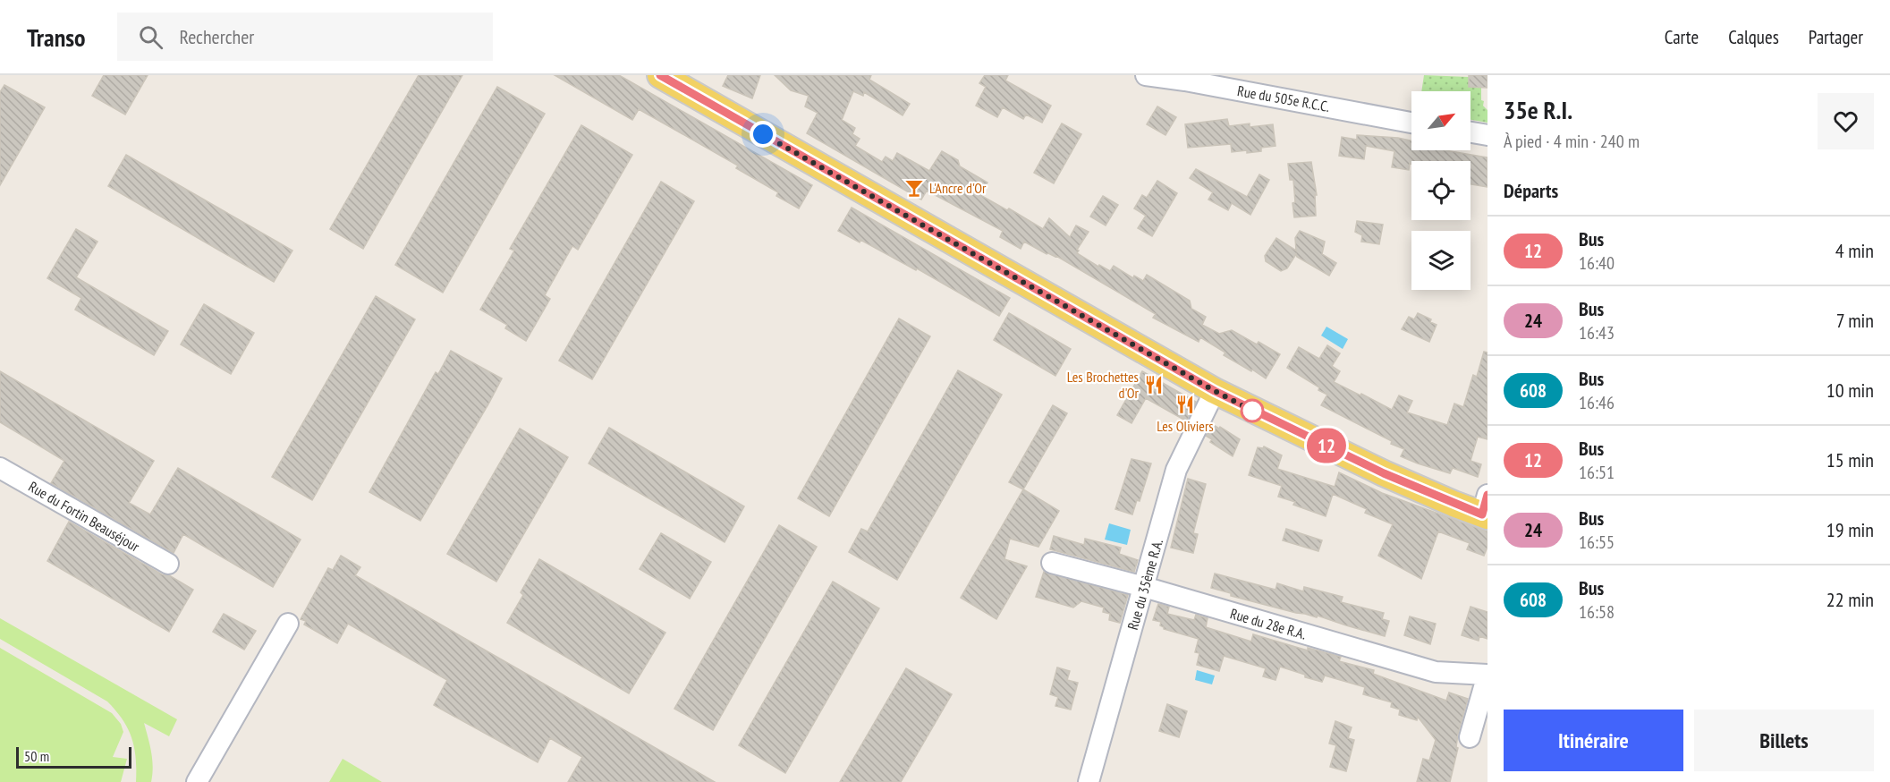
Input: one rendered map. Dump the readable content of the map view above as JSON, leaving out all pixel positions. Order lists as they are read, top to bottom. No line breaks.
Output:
{"streets":{"street":["Rue du 505e R.C.C.","Rue du Fortin Beauséjour","Rue du 35ème R.A.","Rue du 28e R.A."]},"crossings":[["Rue du 35ème R.A.","Rue du 28e R.A."]],"places":{"bar":["L'Ancre d'Or"],"restaurant":["Les Brochettes d'Or","Les Oliviers"]},"lines":["bus line 12"],"scale_bar":"50 m","north":"top right","page":{"header":"Transo","search":"Rechercher","nav":["Carte","Calques","Partager"],"on_map":"12","heading":[["35e R.I.","À pied · 4 min · 240 m"],"Départs"],"list":[{"mark":"12","name":"Bus","note":"16:40","value":"4 min"},{"mark":"24","name":"Bus","note":"16:43","value":"7 min"},{"mark":"608","name":"Bus","note":"16:46","value":"10 min"},{"mark":"12","name":"Bus","note":"16:51","value":"15 min"},{"mark":"24","name":"Bus","note":"16:55","value":"19 min"},{"mark":"608","name":"Bus","note":"16:58","value":"22 min"}],"buttons":["Itinéraire","Billets"],"scale":"50 m"}}
